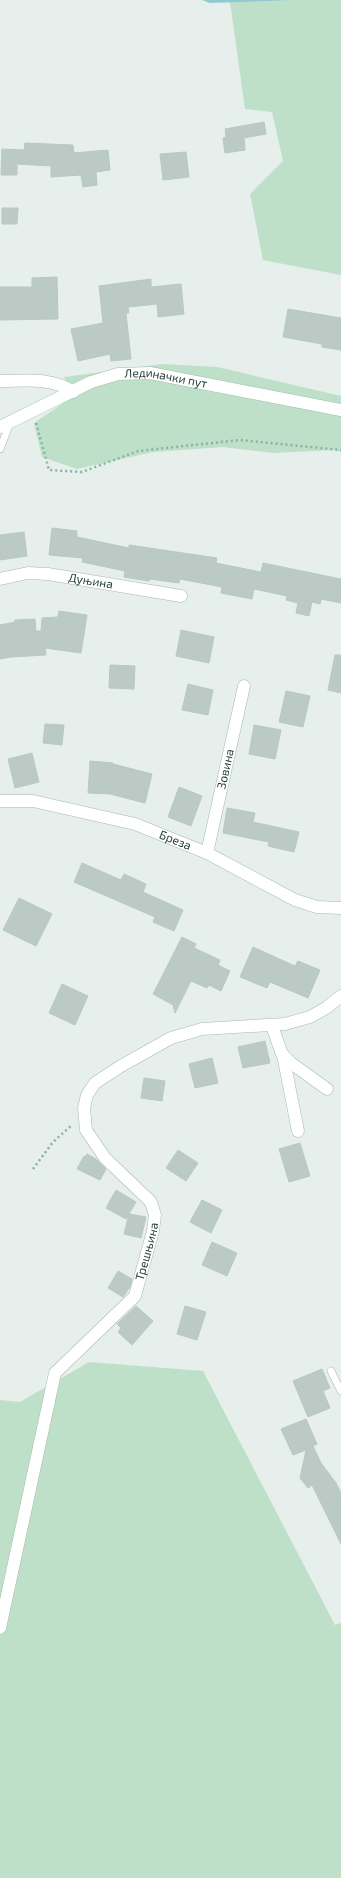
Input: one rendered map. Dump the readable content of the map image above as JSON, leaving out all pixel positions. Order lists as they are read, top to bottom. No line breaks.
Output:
{"streets":{"street":["Лединачки пут","Дуњина","Зовина","Бреза","Трешњина"]},"crossings":[["Зовина","Бреза"]]}
